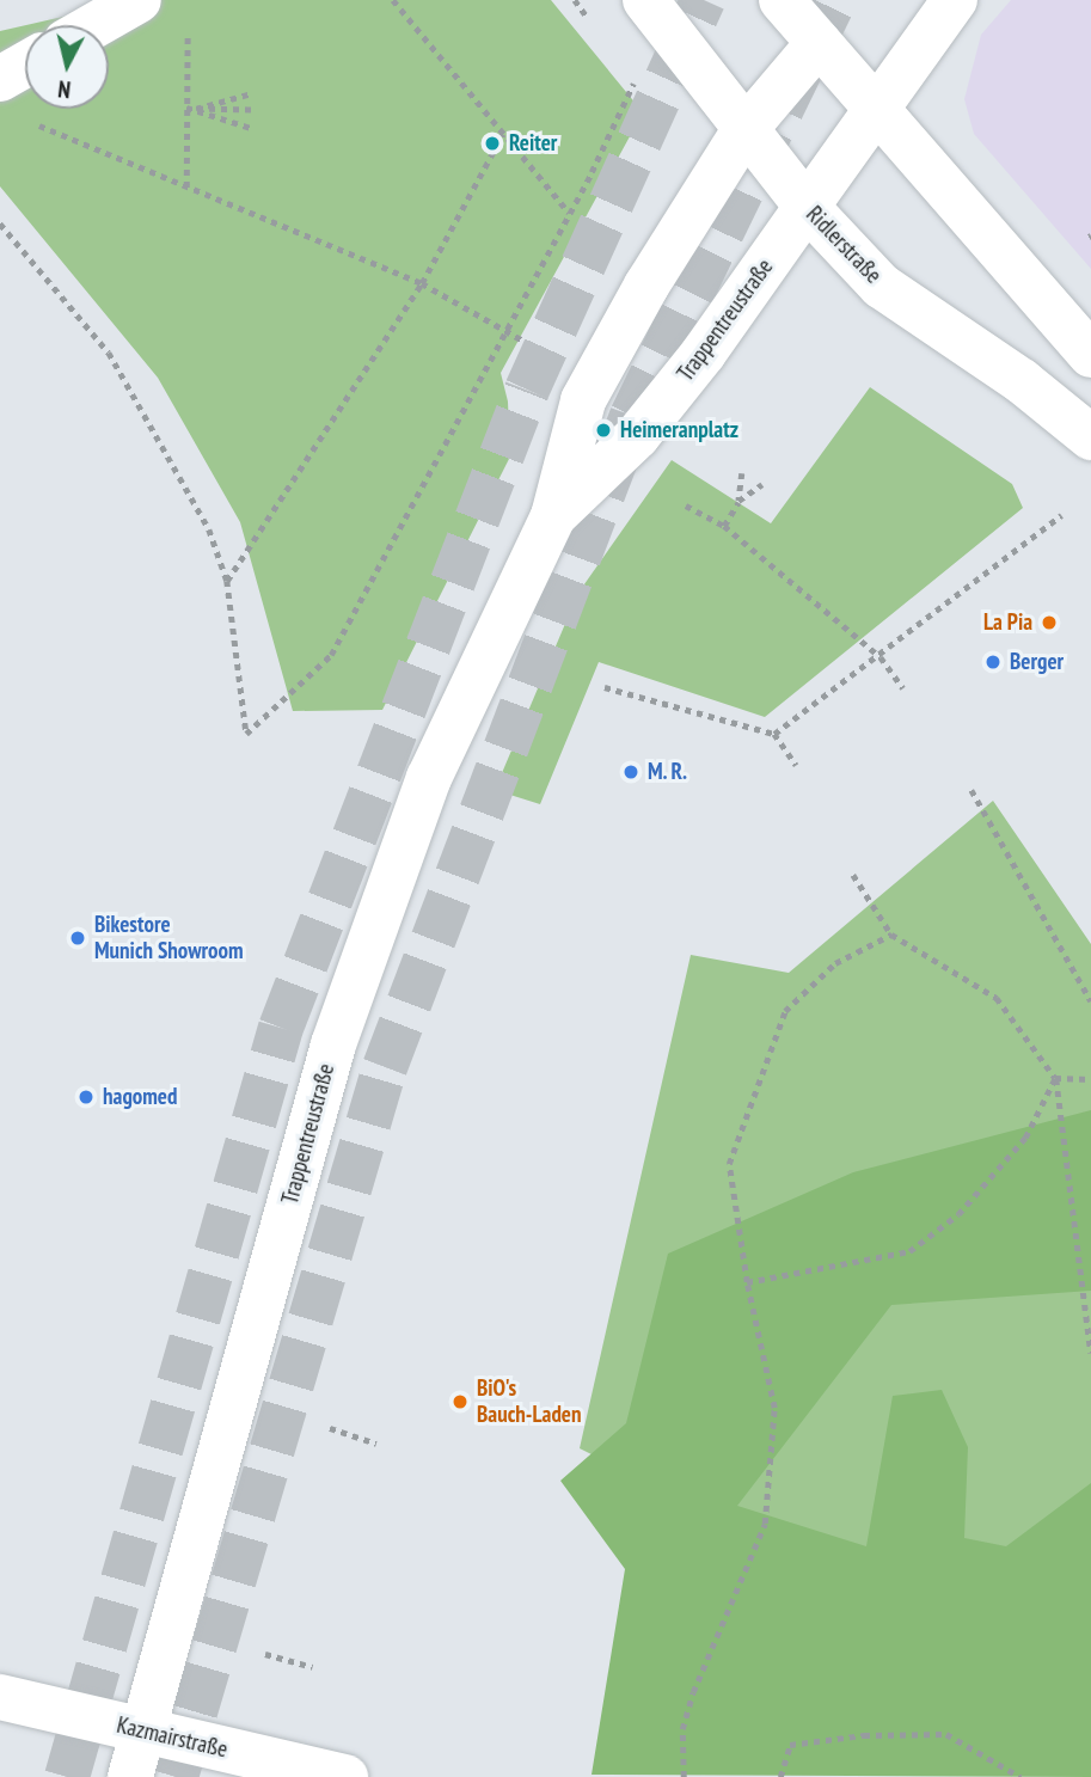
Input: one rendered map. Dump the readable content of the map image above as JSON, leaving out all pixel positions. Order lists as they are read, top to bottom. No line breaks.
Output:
{"streets":{"street":["Ridlerstraße","Trappentreustraße","Kazmairstraße"]},"crossings":[["Ridlerstraße","Trappentreustraße"],["Trappentreustraße","Kazmairstraße"]],"places":["Reiter","Heimeranplatz","La Pia","Berger","M. R.","Bikestore Munich Showroom","hagomed","BiO's Bauch-Laden"],"north":"bottom"}
